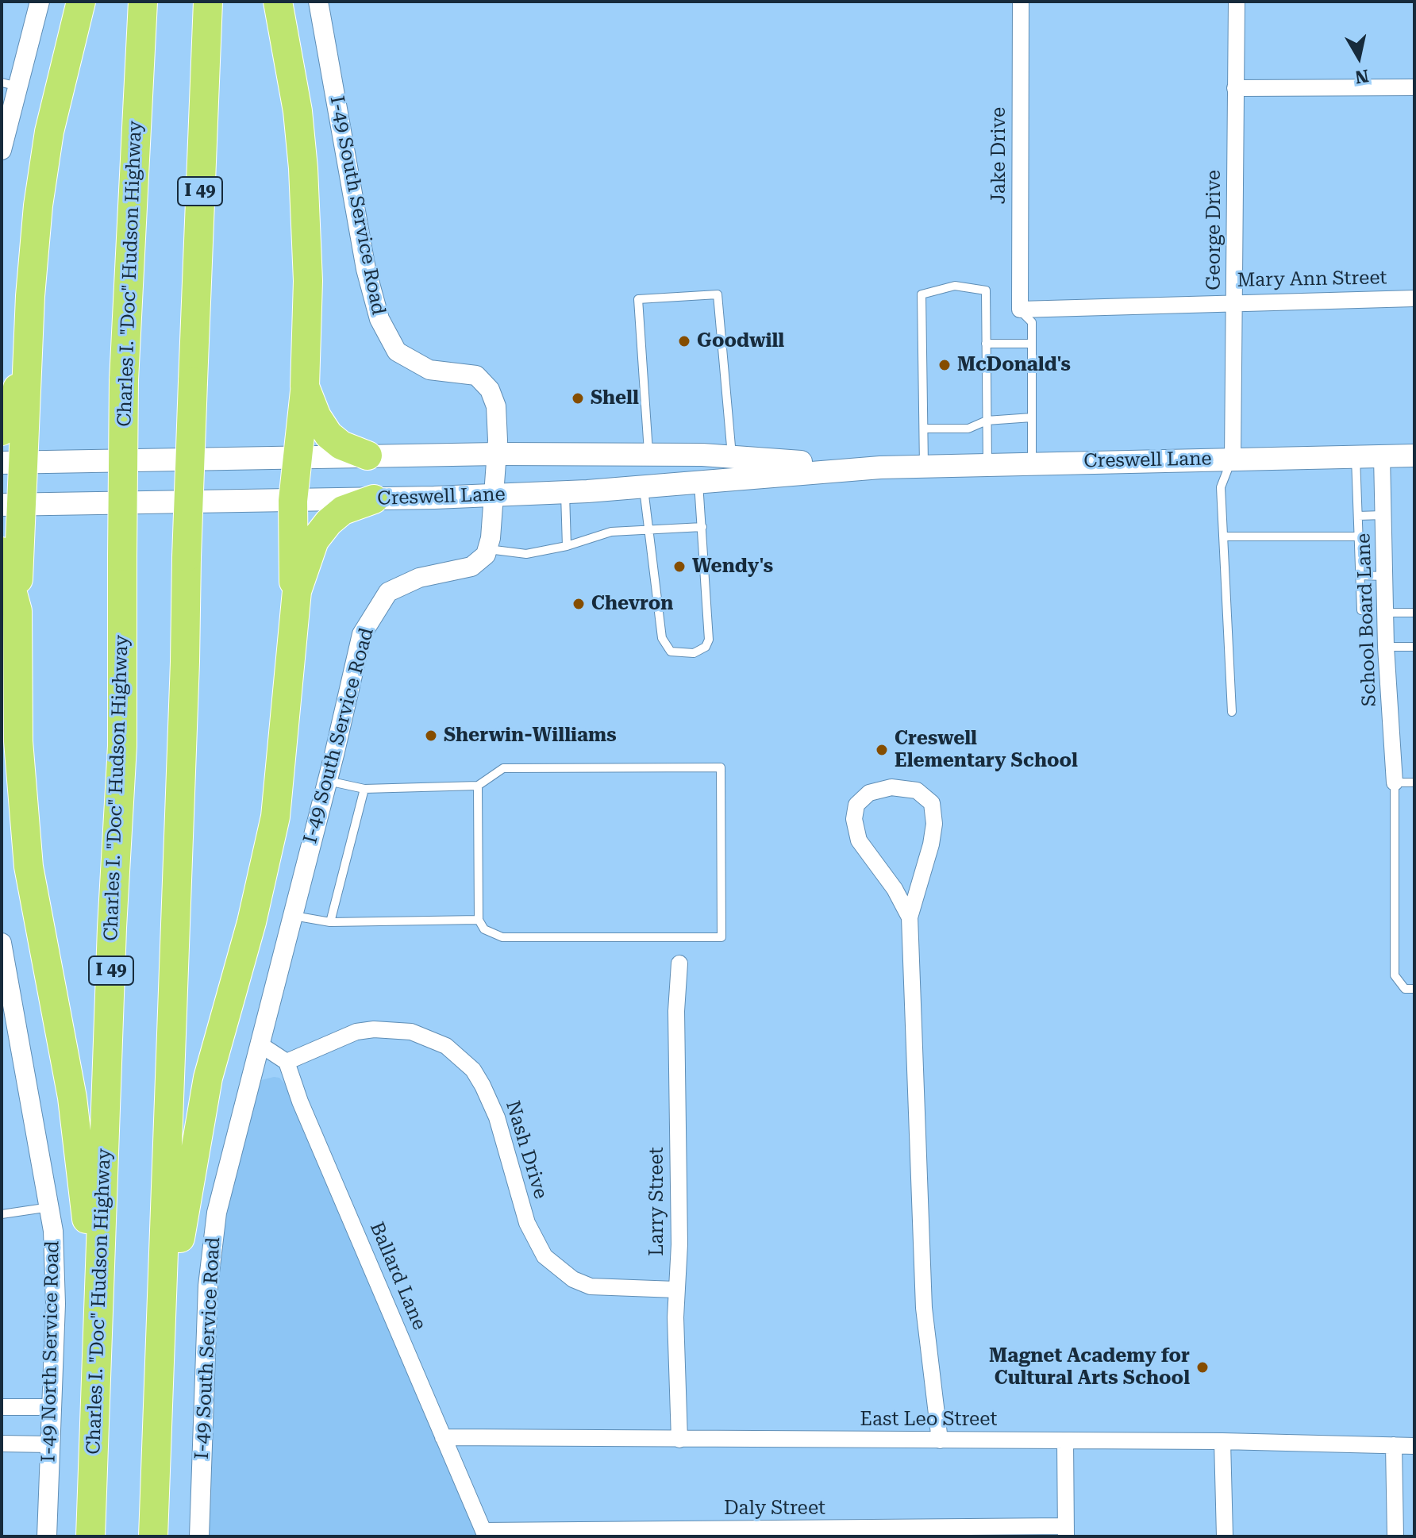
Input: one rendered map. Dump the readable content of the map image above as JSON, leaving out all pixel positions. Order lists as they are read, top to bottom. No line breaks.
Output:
{"streets":{"highway":["I 49","Charles I. \"Doc\" Hudson Highway"],"main road":["Creswell Lane"],"street":["Jake Drive","I-49 South Service Road","George Drive","Mary Ann Street","School Board Lane","Nash Drive","Larry Street","Ballard Lane","I-49 North Service Road","East Leo Street","Daly Street"]},"crossings":[["Jake Drive","Mary Ann Street"],["I-49 South Service Road","Creswell Lane"],["George Drive","Mary Ann Street"],["George Drive","Creswell Lane"],["Creswell Lane","School Board Lane"],["Nash Drive","Larry Street"],["Nash Drive","Ballard Lane"],["Larry Street","East Leo Street"],["Ballard Lane","East Leo Street"],["Ballard Lane","Daly Street"]],"places":["Goodwill","McDonald's","Shell","Wendy's","Chevron","Sherwin-Williams","Creswell Elementary School","Magnet Academy for Cultural Arts School"],"north":"bottom"}
